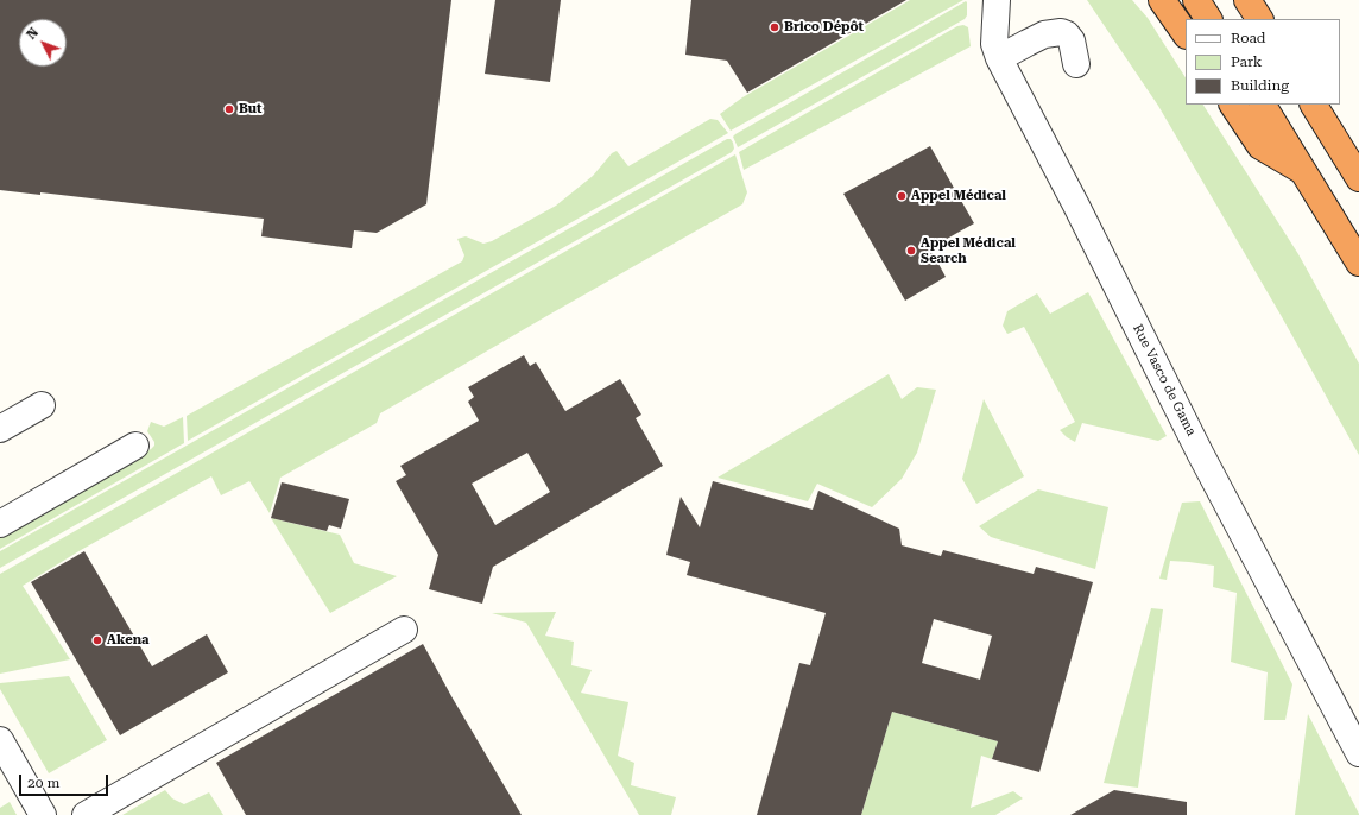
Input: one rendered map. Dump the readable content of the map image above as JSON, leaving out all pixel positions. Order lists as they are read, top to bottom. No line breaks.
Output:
{"streets":{"street":["Rue Vasco de Gama"]},"places":["Brico Dépôt","But","Appel Médical","Appel Médical Search","Akena"],"legend":["Road","Park","Building"],"scale_bar":"20 m","north":"top left"}
